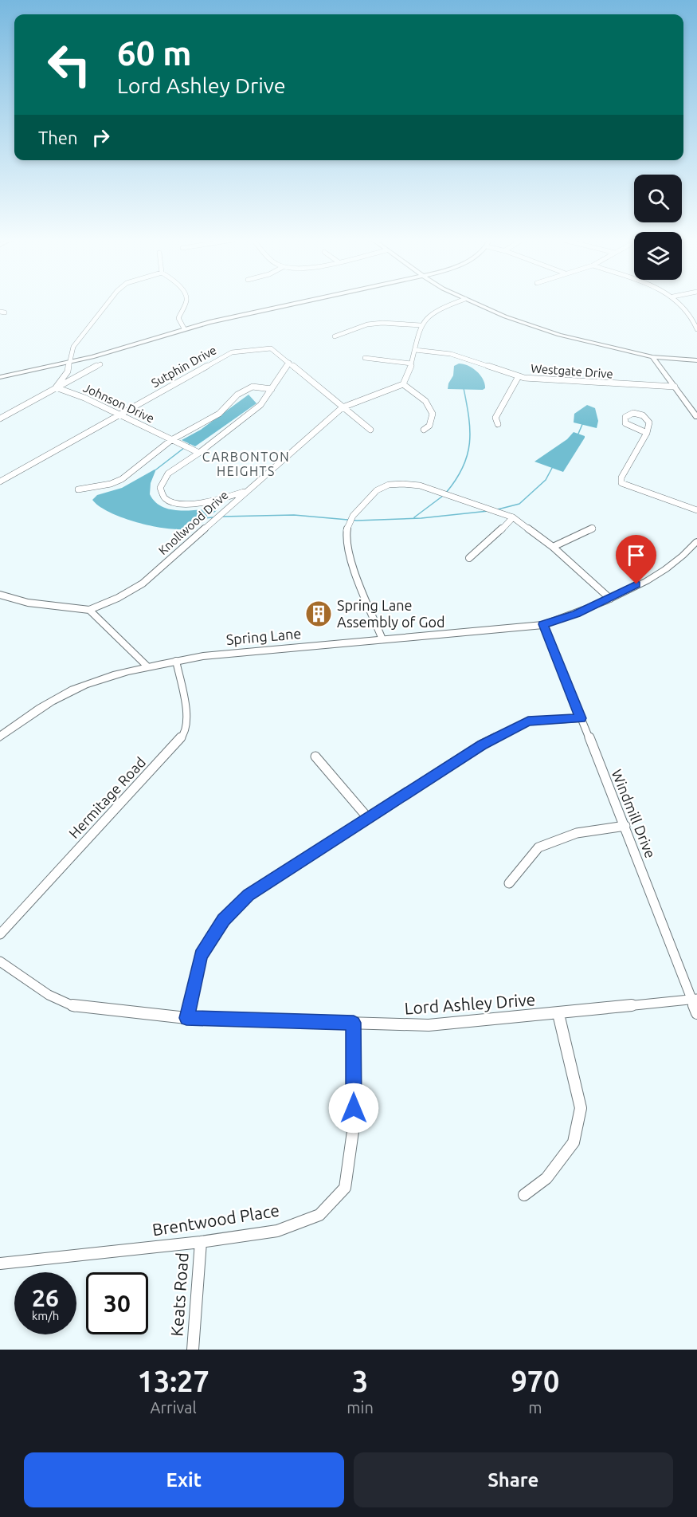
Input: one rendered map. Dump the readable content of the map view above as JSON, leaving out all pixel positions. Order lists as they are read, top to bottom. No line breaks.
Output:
{"streets":{"street":["Sutphin Drive","Westgate Drive","Johnson Drive","Knollwood Drive","Spring Lane","Hermitage Road","Windmill Drive","Lord Ashley Drive","Brentwood Place","Keats Road"]},"crossings":[["Sutphin Drive","Johnson Drive"],["Sutphin Drive","Knollwood Drive"],["Spring Lane","Hermitage Road"],["Spring Lane","Windmill Drive"],["Windmill Drive","Lord Ashley Drive"],["Lord Ashley Drive","Brentwood Place"],["Brentwood Place","Keats Road"]],"districts":["CARBONTON HEIGHTS"],"places":{"building":["Spring Lane Assembly of God"]},"page":{"turn":["60 m","Lord Ashley Drive"],"then":"Then","speed":"26 km/h","limit":"30","eta":["13:27","Arrival","3","min","970","m"],"buttons":["Exit","Share"]}}
